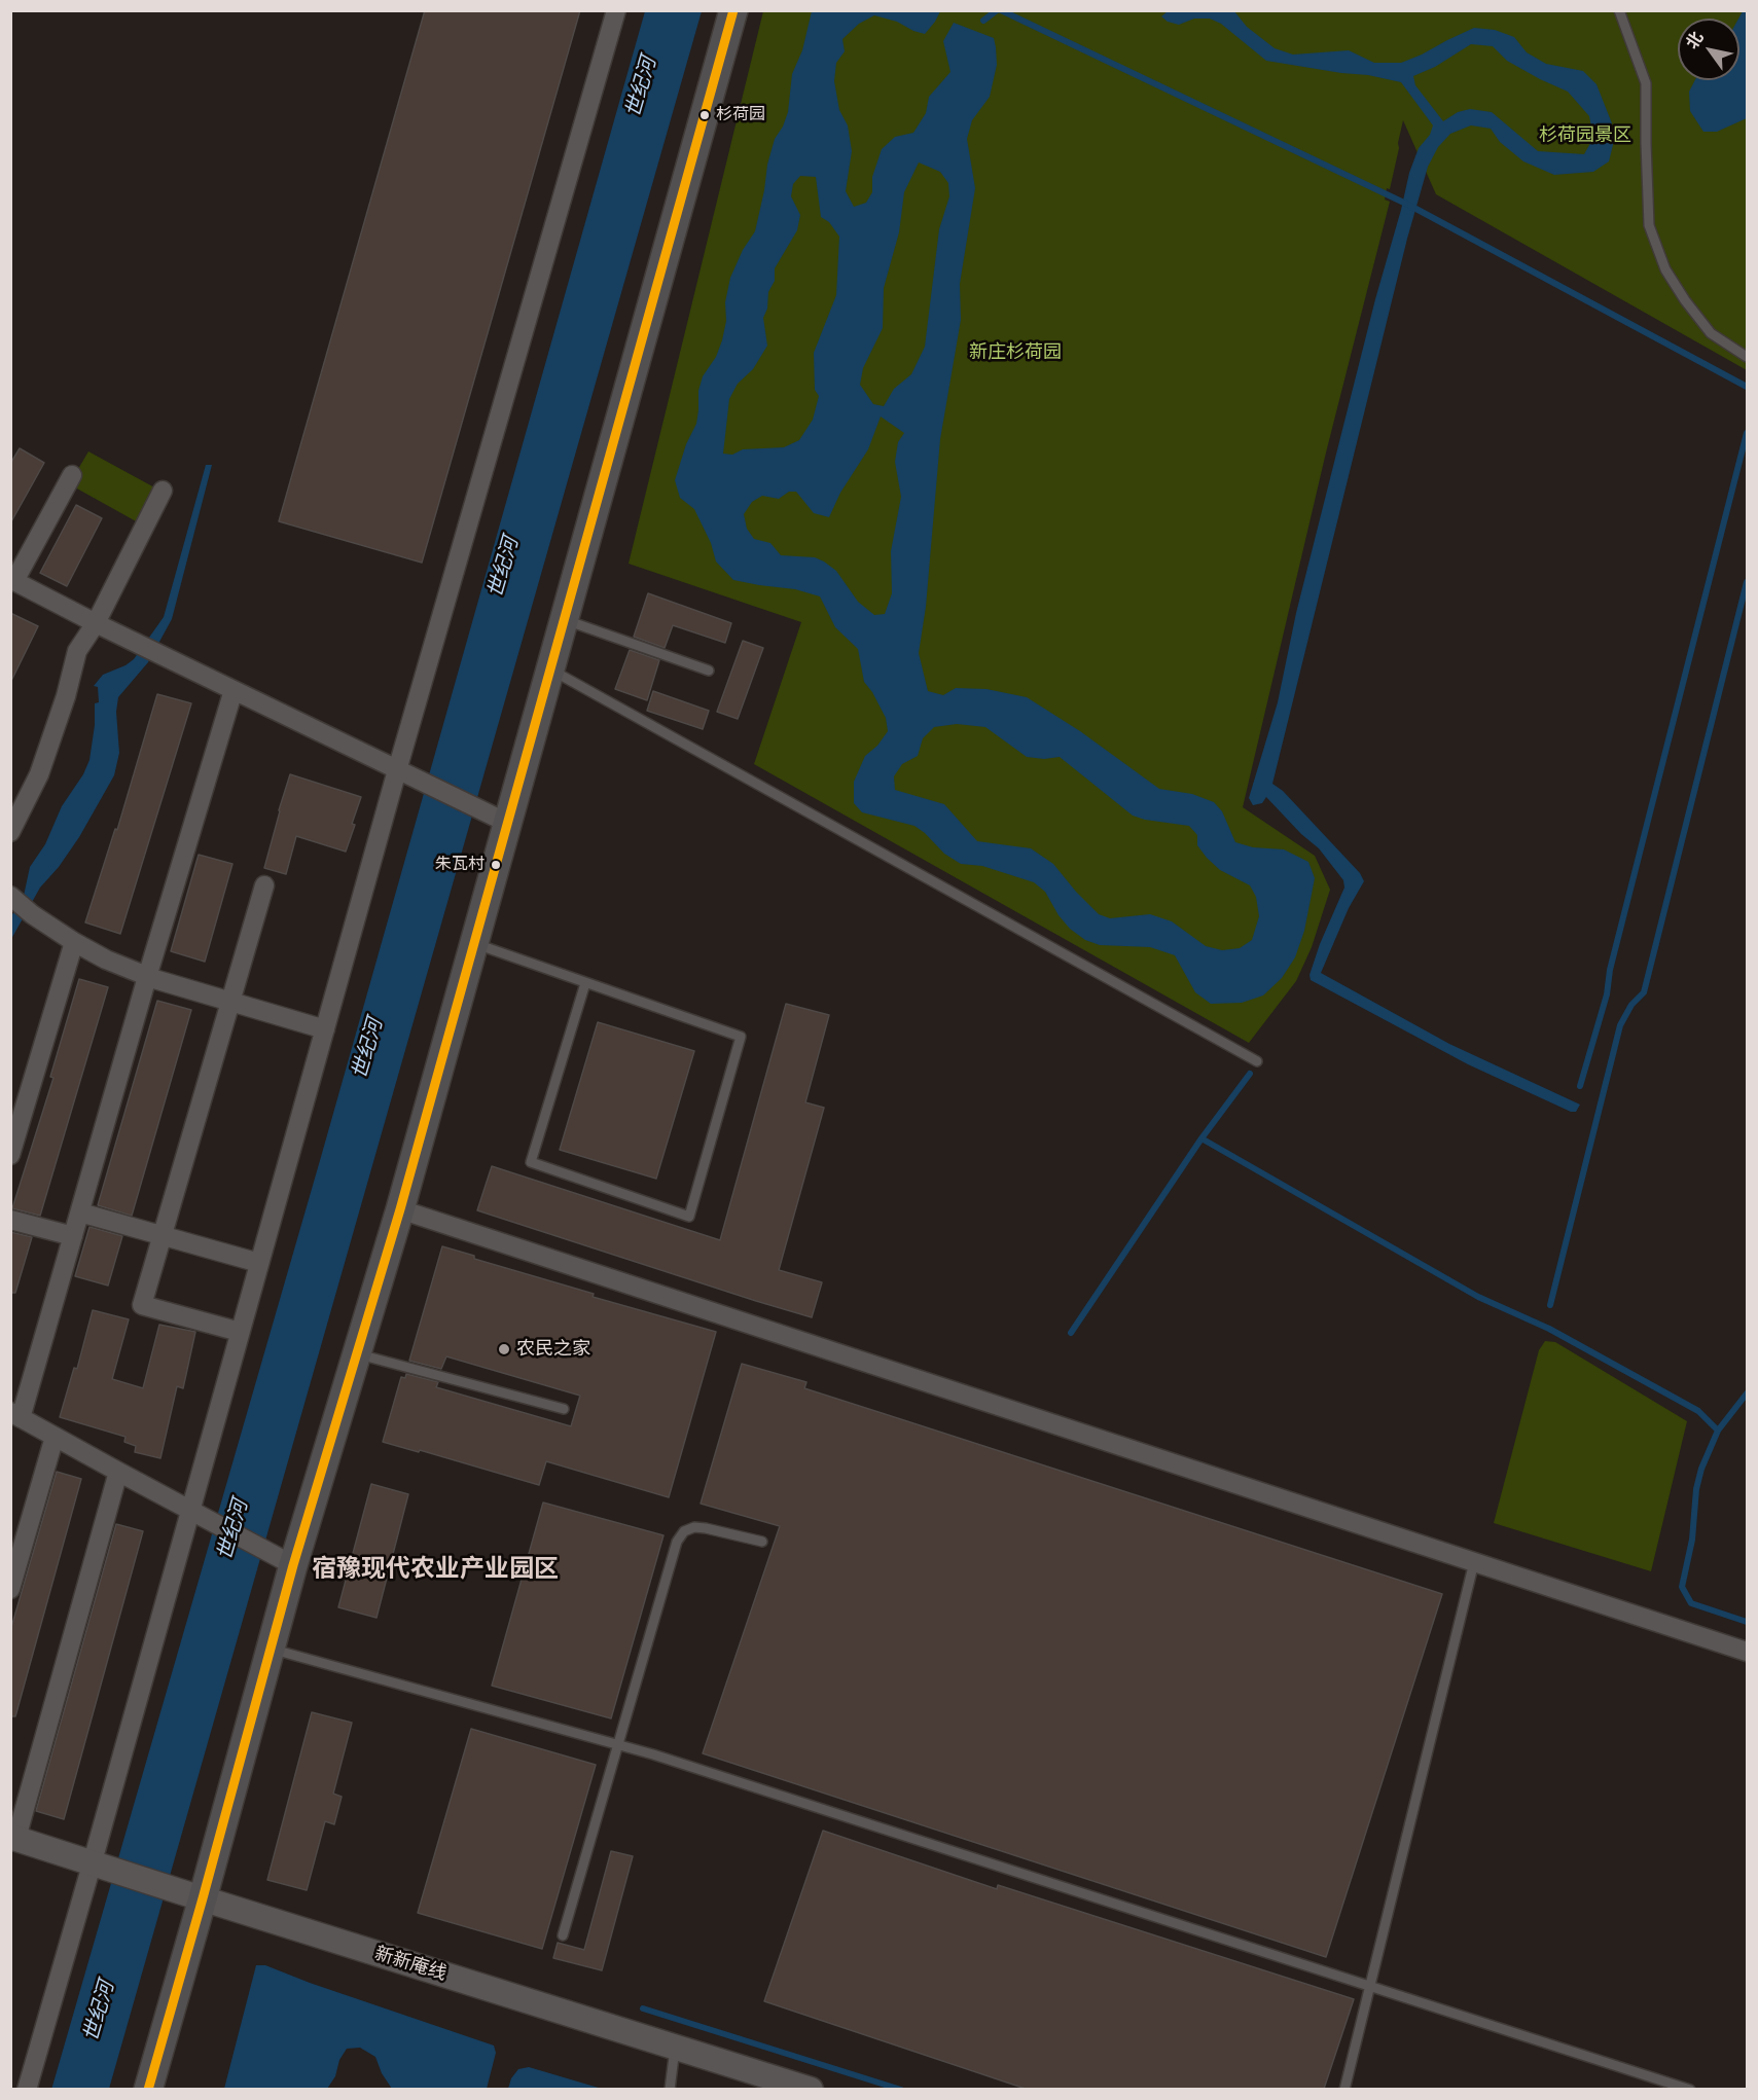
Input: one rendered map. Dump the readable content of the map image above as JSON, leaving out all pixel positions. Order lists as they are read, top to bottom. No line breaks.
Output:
{"streets":{"street":["新新庵线"]},"districts":["宿豫现代农业产业园区"],"water":["世纪河"],"parks":["杉荷园景区","新庄杉荷园"],"places":["杉荷园","朱瓦村","农民之家"],"north":"top left"}
